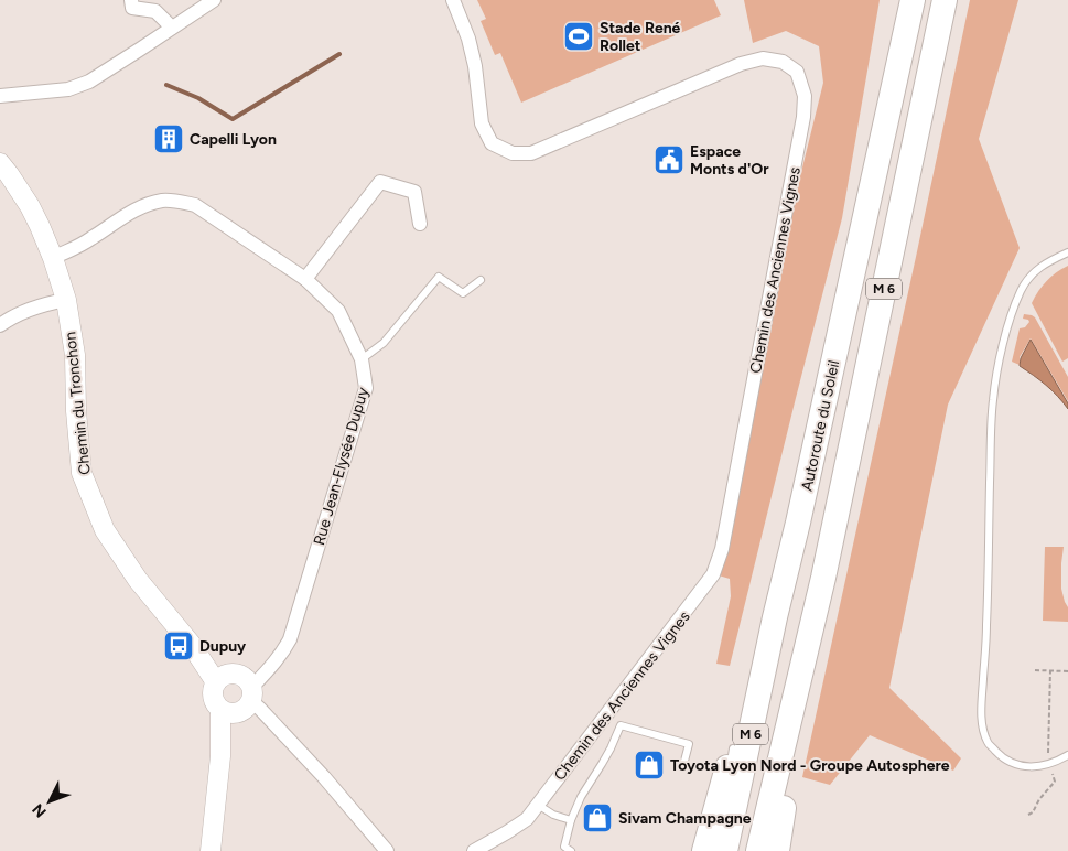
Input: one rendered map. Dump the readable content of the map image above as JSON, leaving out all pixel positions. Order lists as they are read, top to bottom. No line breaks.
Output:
{"streets":{"highway":["M 6","Autoroute du Soleil"],"street":["Chemin des Anciennes Vignes","Chemin du Tronchon","Rue Jean-Elysée Dupuy"]},"crossings":[["Chemin du Tronchon","Rue Jean-Elysée Dupuy"]],"places":{"sports":["Stade René Rollet"],"building":["Capelli Lyon"],"public building":["Espace Monts d'Or"],"bus stop":["Dupuy"],"shop":["Toyota Lyon Nord - Groupe Autosphere","Sivam Champagne"]},"north":"bottom left"}
